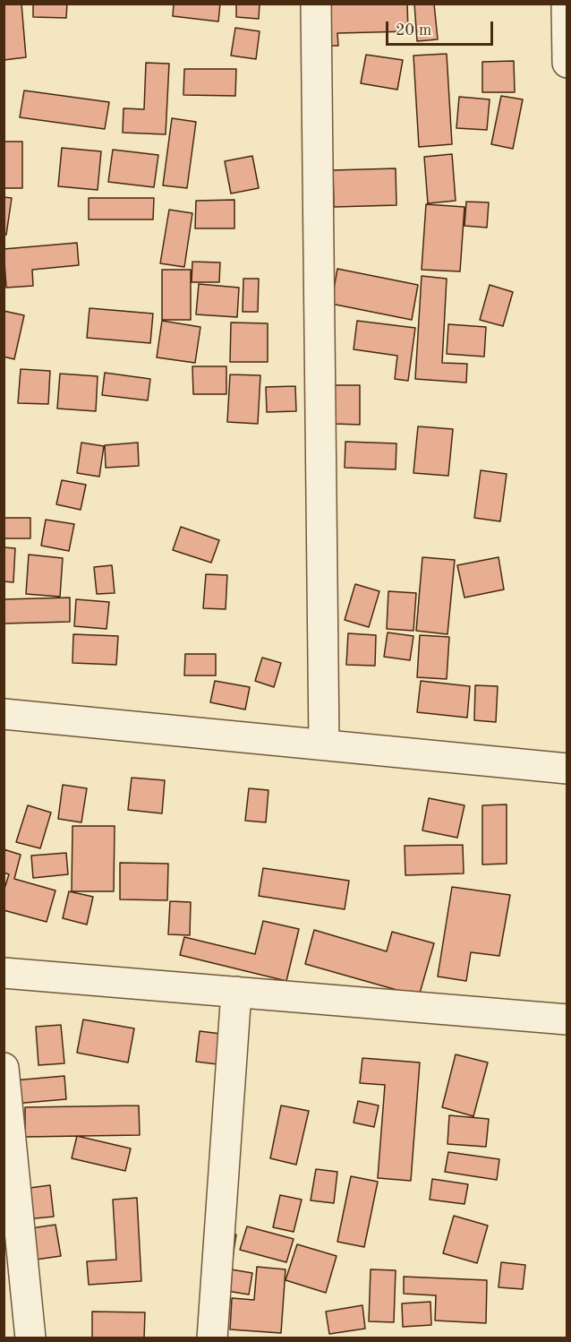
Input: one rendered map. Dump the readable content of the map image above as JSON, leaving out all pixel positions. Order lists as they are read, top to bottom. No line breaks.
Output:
{"scale_bar":"20 m"}
